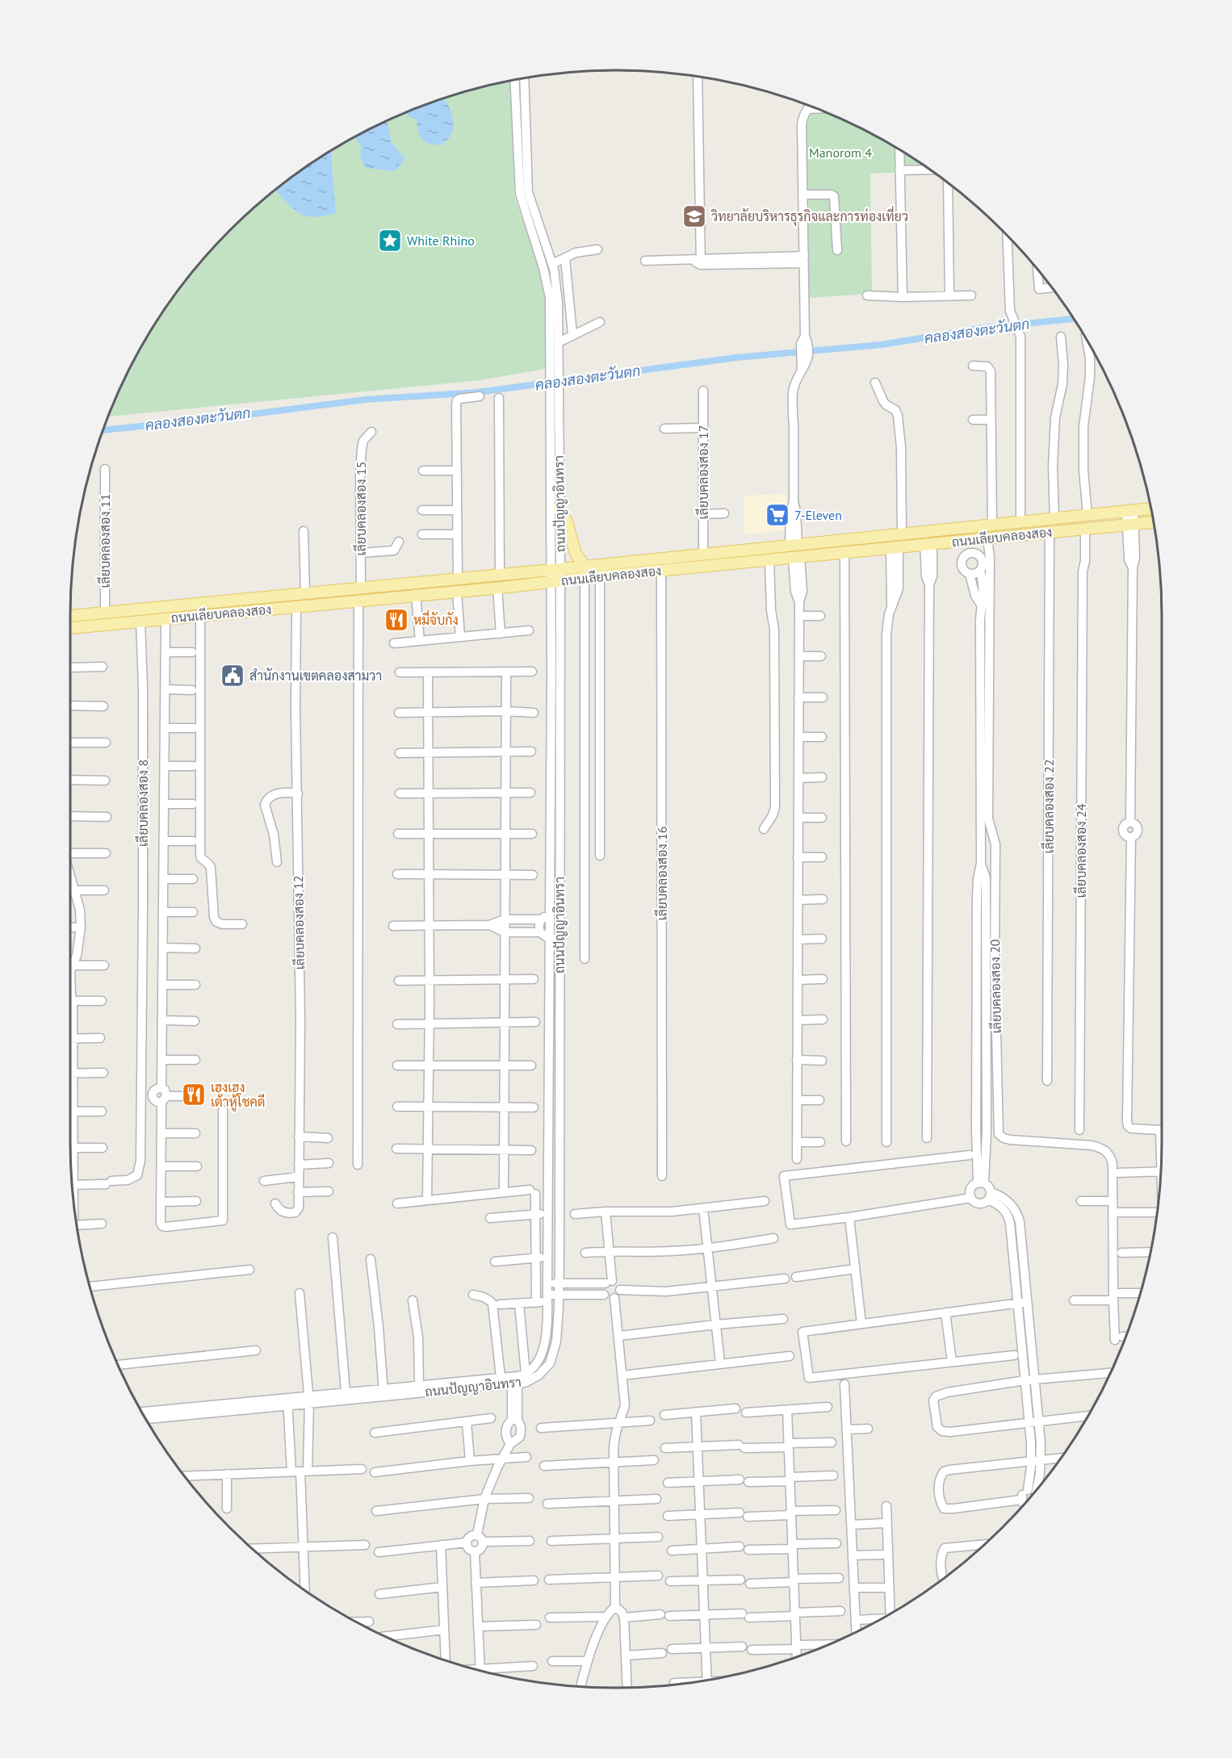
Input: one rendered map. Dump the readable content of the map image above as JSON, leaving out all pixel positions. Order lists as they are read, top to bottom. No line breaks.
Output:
{"streets":{"main road":["ถนนเลียบคลองสอง"],"street":["เลียบคลองสอง 17","ถนนปัญญาอินทรา","เลียบคลองสอง 15","เลียบคลองสอง 11","เลียบคลองสอง 8","เลียบคลองสอง 22","เลียบคลองสอง 24","เลียบคลองสอง 16","เลียบคลองสอง 12","เลียบคลองสอง 20"]},"crossings":[["เลียบคลองสอง 17","ถนนเลียบคลองสอง"],["ถนนปัญญาอินทรา","ถนนเลียบคลองสอง"],["เลียบคลองสอง 15","ถนนเลียบคลองสอง"],["ถนนเลียบคลองสอง","เลียบคลองสอง 11"],["ถนนเลียบคลองสอง","เลียบคลองสอง 8"],["ถนนเลียบคลองสอง","เลียบคลองสอง 22"],["ถนนเลียบคลองสอง","เลียบคลองสอง 24"],["ถนนเลียบคลองสอง","เลียบคลองสอง 16"],["ถนนเลียบคลองสอง","เลียบคลองสอง 12"],["ถนนเลียบคลองสอง","เลียบคลองสอง 20"]],"water":["คลองสองตะวันตก"],"parks":["Manorom 4"],"places":{"school or university":["วิทยาลัยบริหารธุรกิจและการท่องเที่ยว"],"place":["White Rhino"],"supermarket":["7-Eleven"],"restaurant":["หมี่จับกัง","เฮงเฮง เต้าหู้โชคดี"],"public building":["สำนักงานเขตคลองสามวา"]}}
